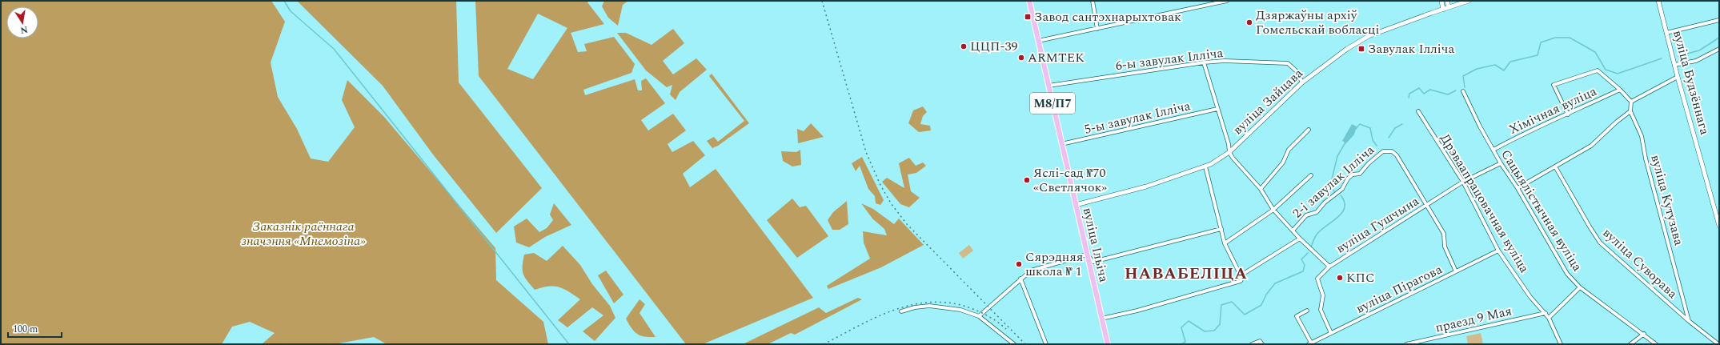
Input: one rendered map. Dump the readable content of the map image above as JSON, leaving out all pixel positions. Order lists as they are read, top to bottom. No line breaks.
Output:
{"streets":{"main road":["М8/П7","вуліца Ільіча"],"street":["6-ы завулак Ілліча","вуліца Будзённага","вуліца Зайцава","Хімічная вуліца","5-ы завулак Ілліча","2-і завулак Ілліча","вуліца Кутузава","Дрэваапрацовачная вуліца","Сацыялістычная вуліца","вуліца Гушчына","вуліца Суворава","вуліца Пірагова","праезд 9 Мая"]},"crossings":[["6-ы завулак Ілліча","вуліца Зайцава"],["6-ы завулак Ілліча","вуліца Ільіча"],["вуліца Зайцава","вуліца Ільіча"],["Хімічная вуліца","Сацыялістычная вуліца"],["5-ы завулак Ілліча","вуліца Ільіча"],["2-і завулак Ілліча","вуліца Гушчына"],["2-і завулак Ілліча","вуліца Ільіча"],["вуліца Кутузава","вуліца Суворава"],["Дрэваапрацовачная вуліца","вуліца Гушчына"],["Дрэваапрацовачная вуліца","вуліца Пірагова"],["Дрэваапрацовачная вуліца","праезд 9 Мая"],["Сацыялістычная вуліца","вуліца Гушчына"],["вуліца Гушчына","вуліца Пірагова"]],"districts":["НАВАБЕЛІЦА"],"parks":["Заказнік раённага значэння «Мнемозіна»"],"places":{"transit":["Завод сантэхнарыхтовак","Завулак Ілліча"],"other":["Дзяржаўны архіў Гомельскай вобласці","ЦЦП-39","ARMTEK","Яслі-сад №70 «Светлячок»","Сярэдняя школа № 1","КПС"]},"scale_bar":"100 m","north":"bottom"}
